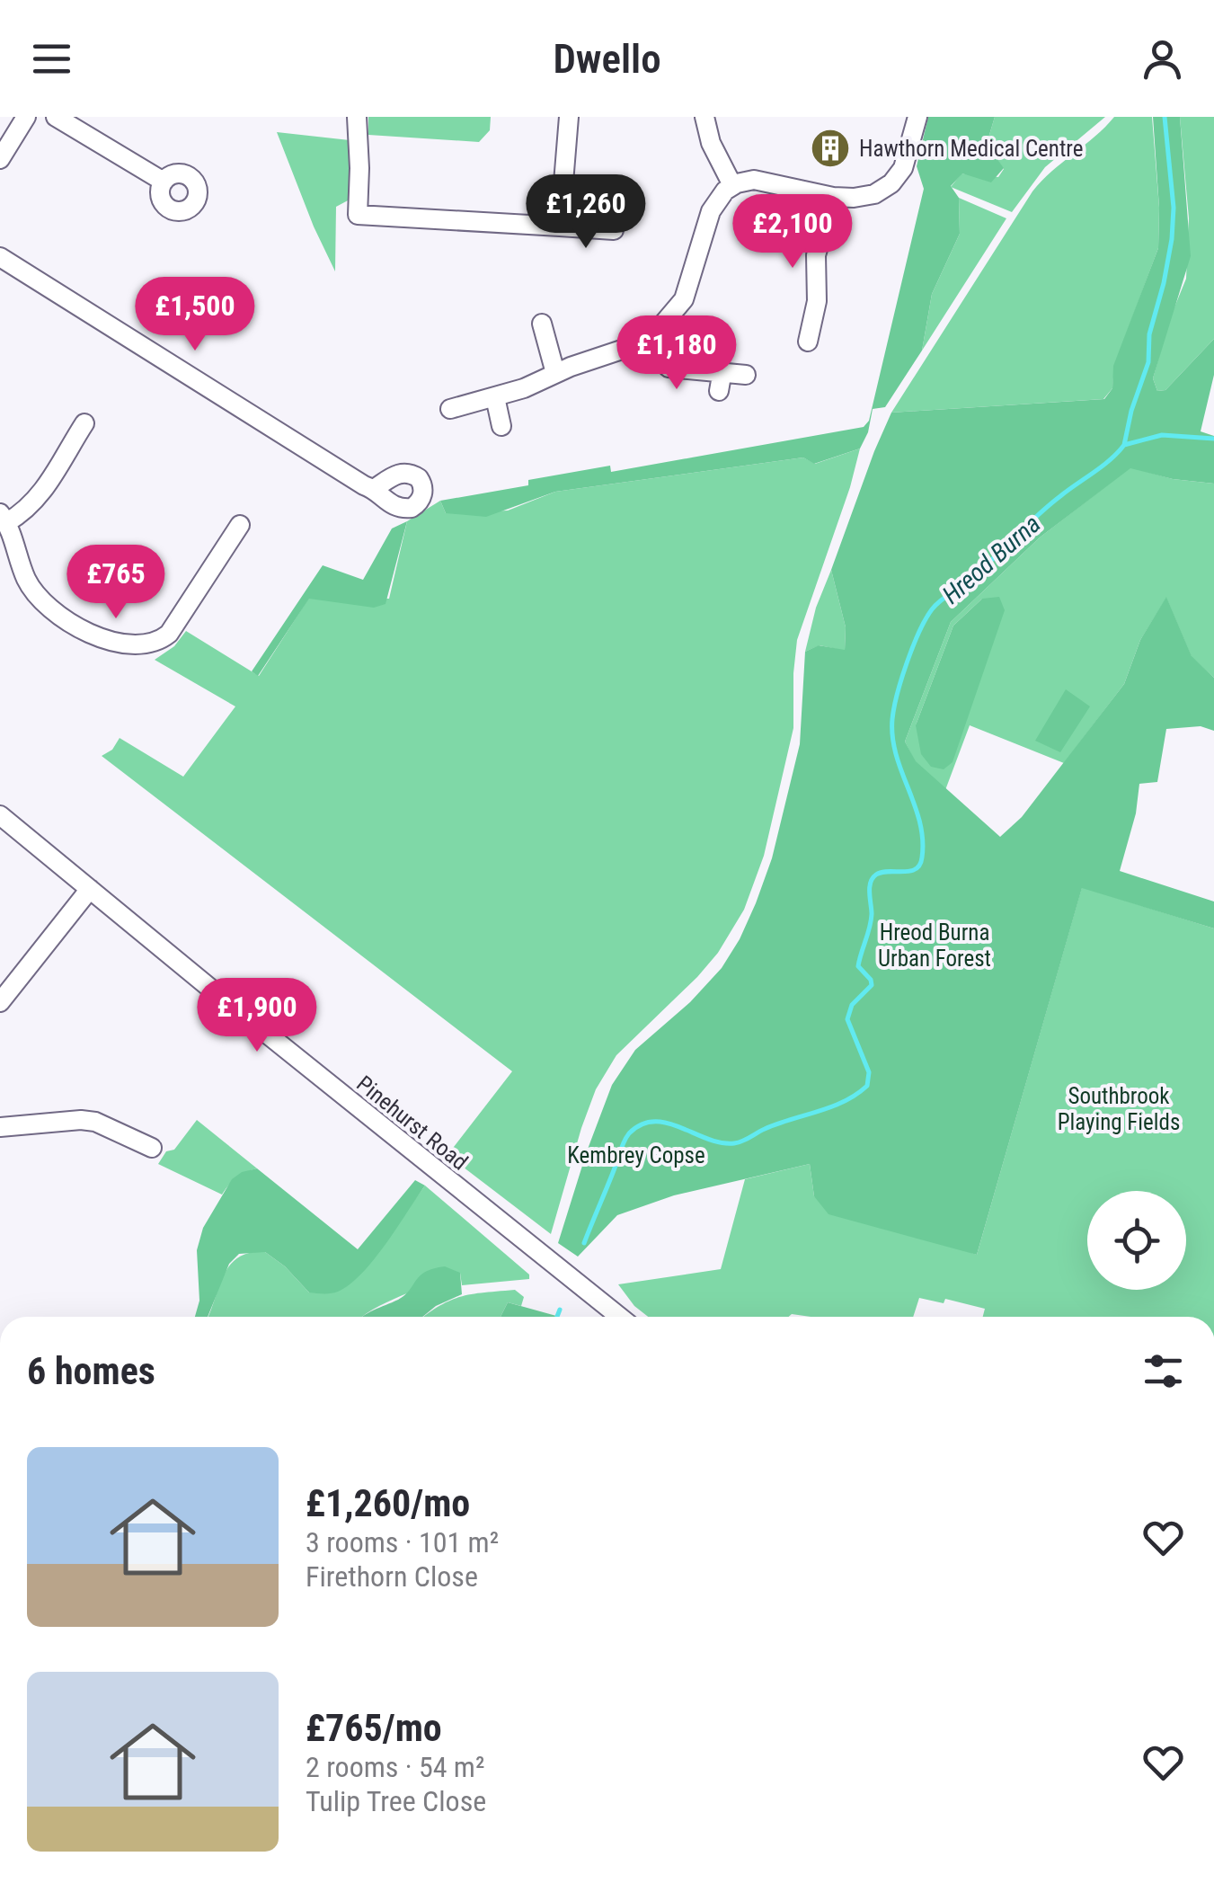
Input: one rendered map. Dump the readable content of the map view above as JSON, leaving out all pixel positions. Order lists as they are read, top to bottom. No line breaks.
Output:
{"streets":{"street":["Pinehurst Road"]},"water":["Hreod Burna"],"parks":["Hreod Burna Urban Forest","Southbrook Playing Fields","Kembrey Copse"],"places":{"building":["Hawthorn Medical Centre"]},"page":{"header":"Dwello","price":["£1,260","£2,100","£1,500","£1,180","£765","£1,900"],"heading":"6 homes","list":[{"name":"£1,260/mo","note":"3 rooms · 101 m² · Firethorn Close"},{"name":"£765/mo","note":"2 rooms · 54 m² · Tulip Tree Close"}]}}
